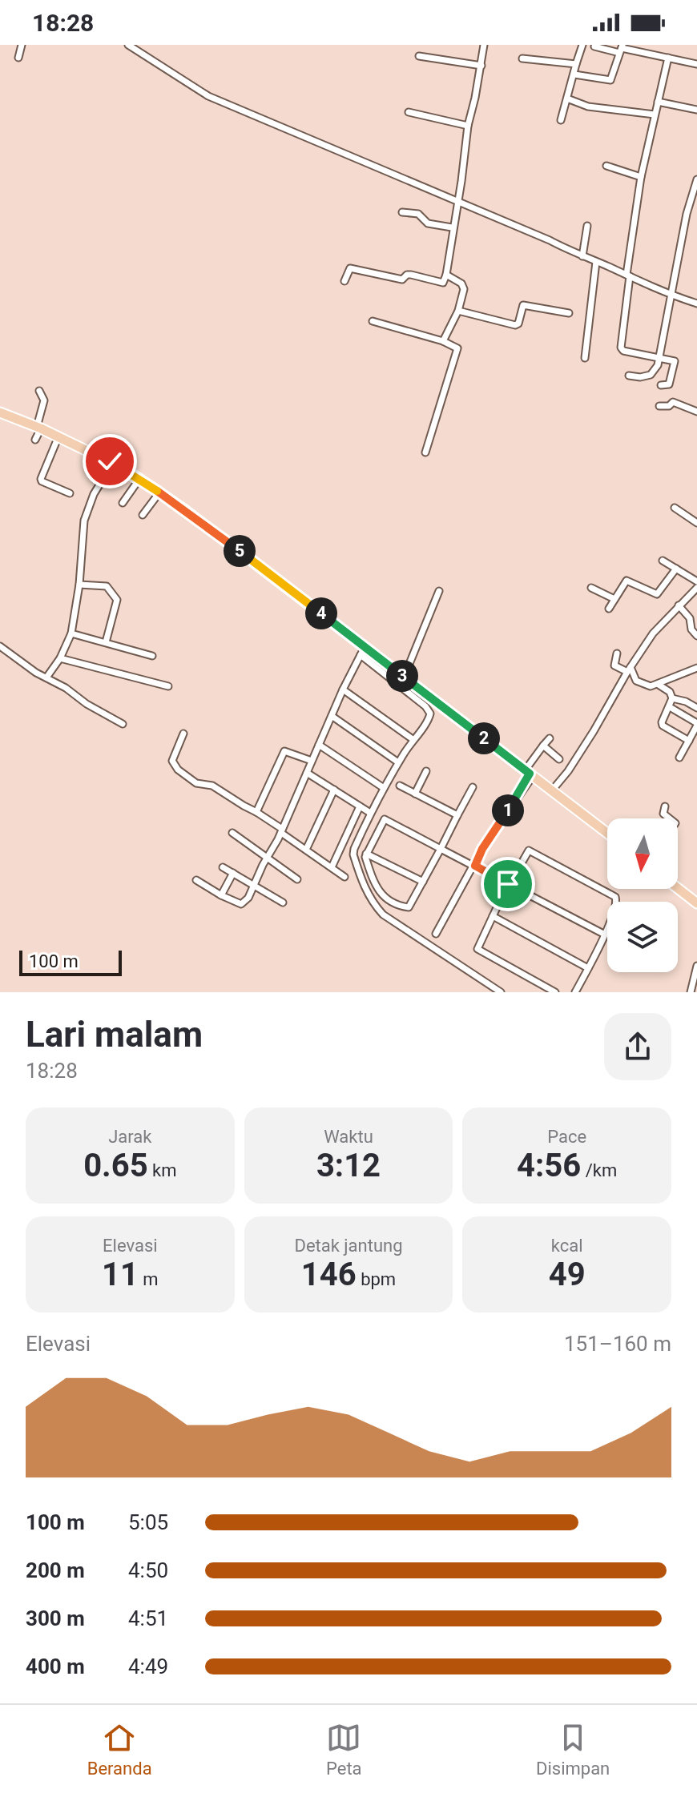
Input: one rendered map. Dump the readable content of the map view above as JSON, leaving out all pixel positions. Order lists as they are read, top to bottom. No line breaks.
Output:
{"scale_bar":"100 m","north":"bottom","page":{"status":"18:28","pins":["5","4","3","2","1"],"scale":"100 m","heading":["Lari malam","18:28"],"stats":[["Jarak","0.65 km"],["Waktu","3:12"],["Pace","4:56 /km"],["Elevasi","11 m"],["Detak jantung","146 bpm"],["kcal","49"]],"chart":["Elevasi","151–160 m"],"list":[{"name":"100 m","note":"5:05"},{"name":"200 m","note":"4:50"},{"name":"300 m","note":"4:51"},{"name":"400 m","note":"4:49"}],"tabs":["Beranda","Peta","Disimpan"]}}
